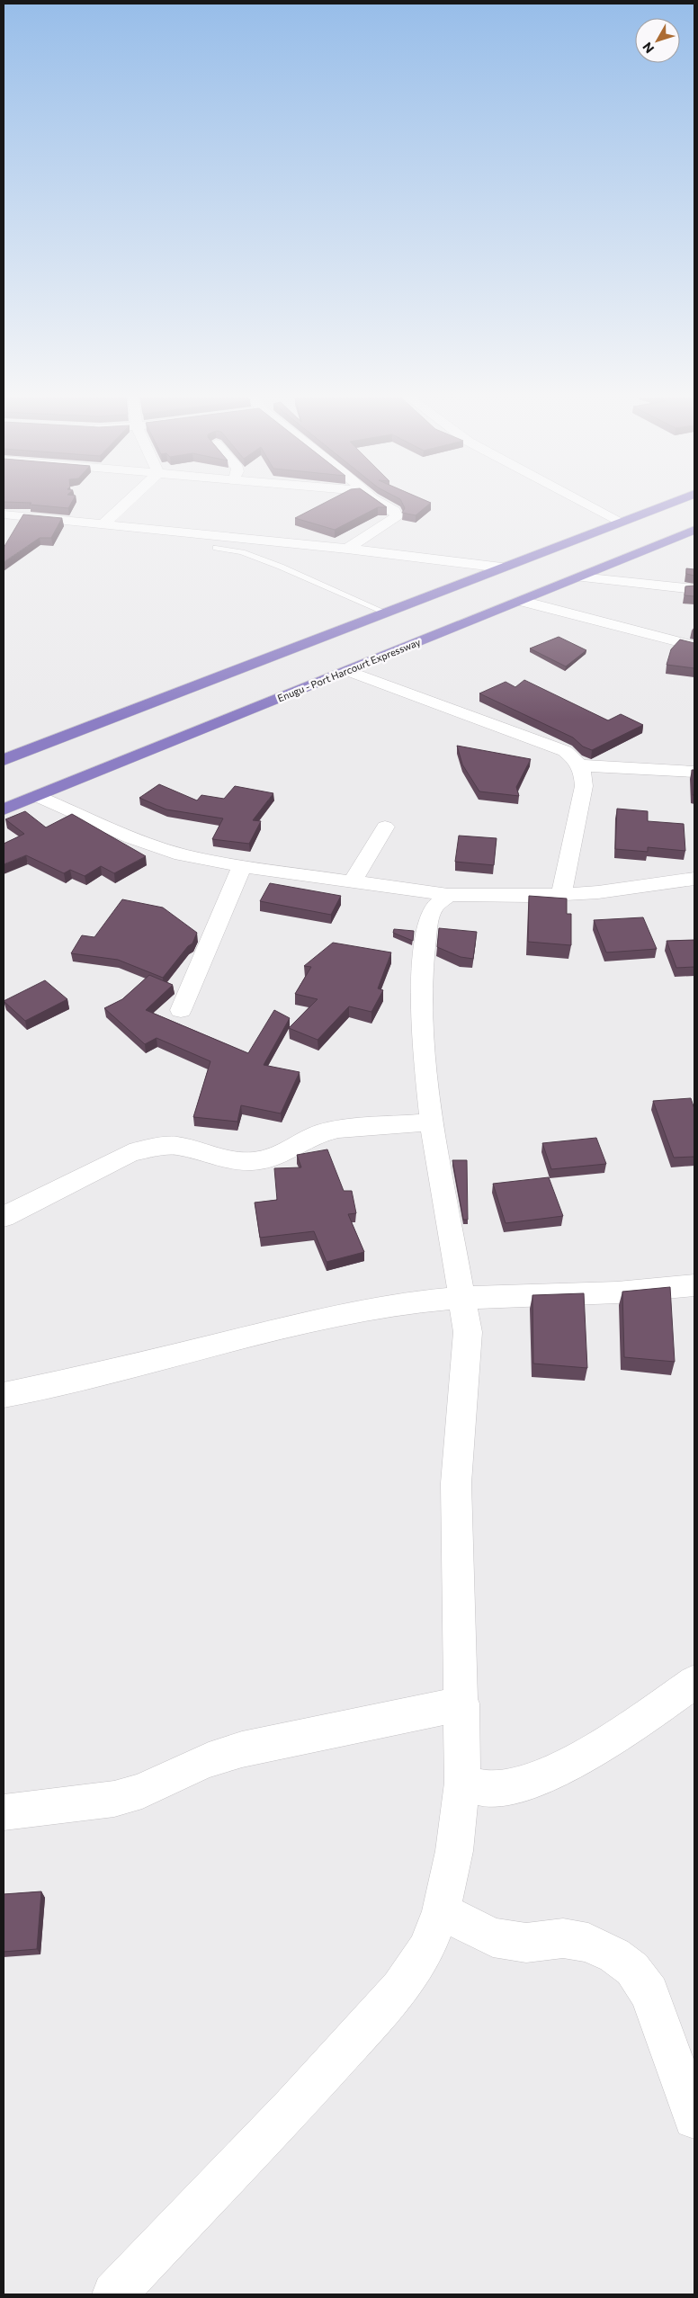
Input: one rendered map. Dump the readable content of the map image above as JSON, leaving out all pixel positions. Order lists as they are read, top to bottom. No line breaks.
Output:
{"streets":{"highway":["Enugu - Port Harcourt Expressway"]},"north":"bottom left"}
